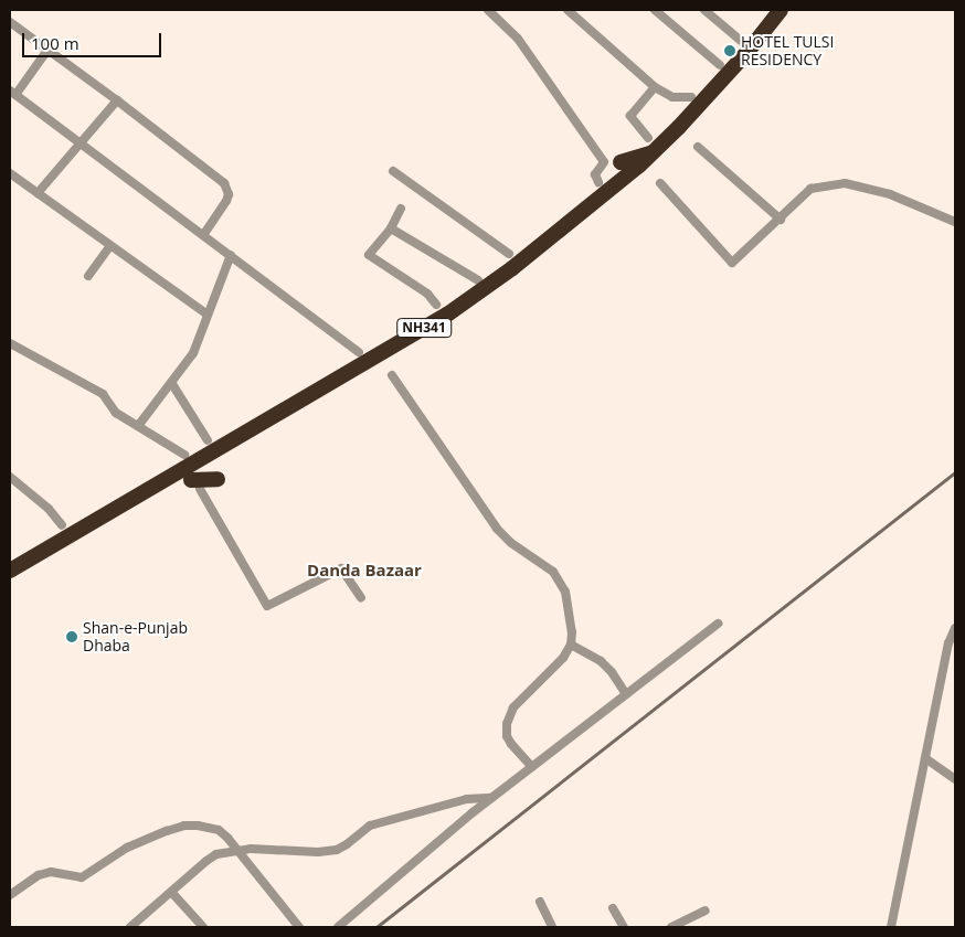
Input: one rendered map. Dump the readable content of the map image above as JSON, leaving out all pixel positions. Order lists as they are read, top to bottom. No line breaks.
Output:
{"streets":{"highway":["NH341"]},"districts":["Danda Bazaar"],"places":["HOTEL TULSI RESIDENCY","Shan-e-Punjab Dhaba"],"scale_bar":"100 m"}
